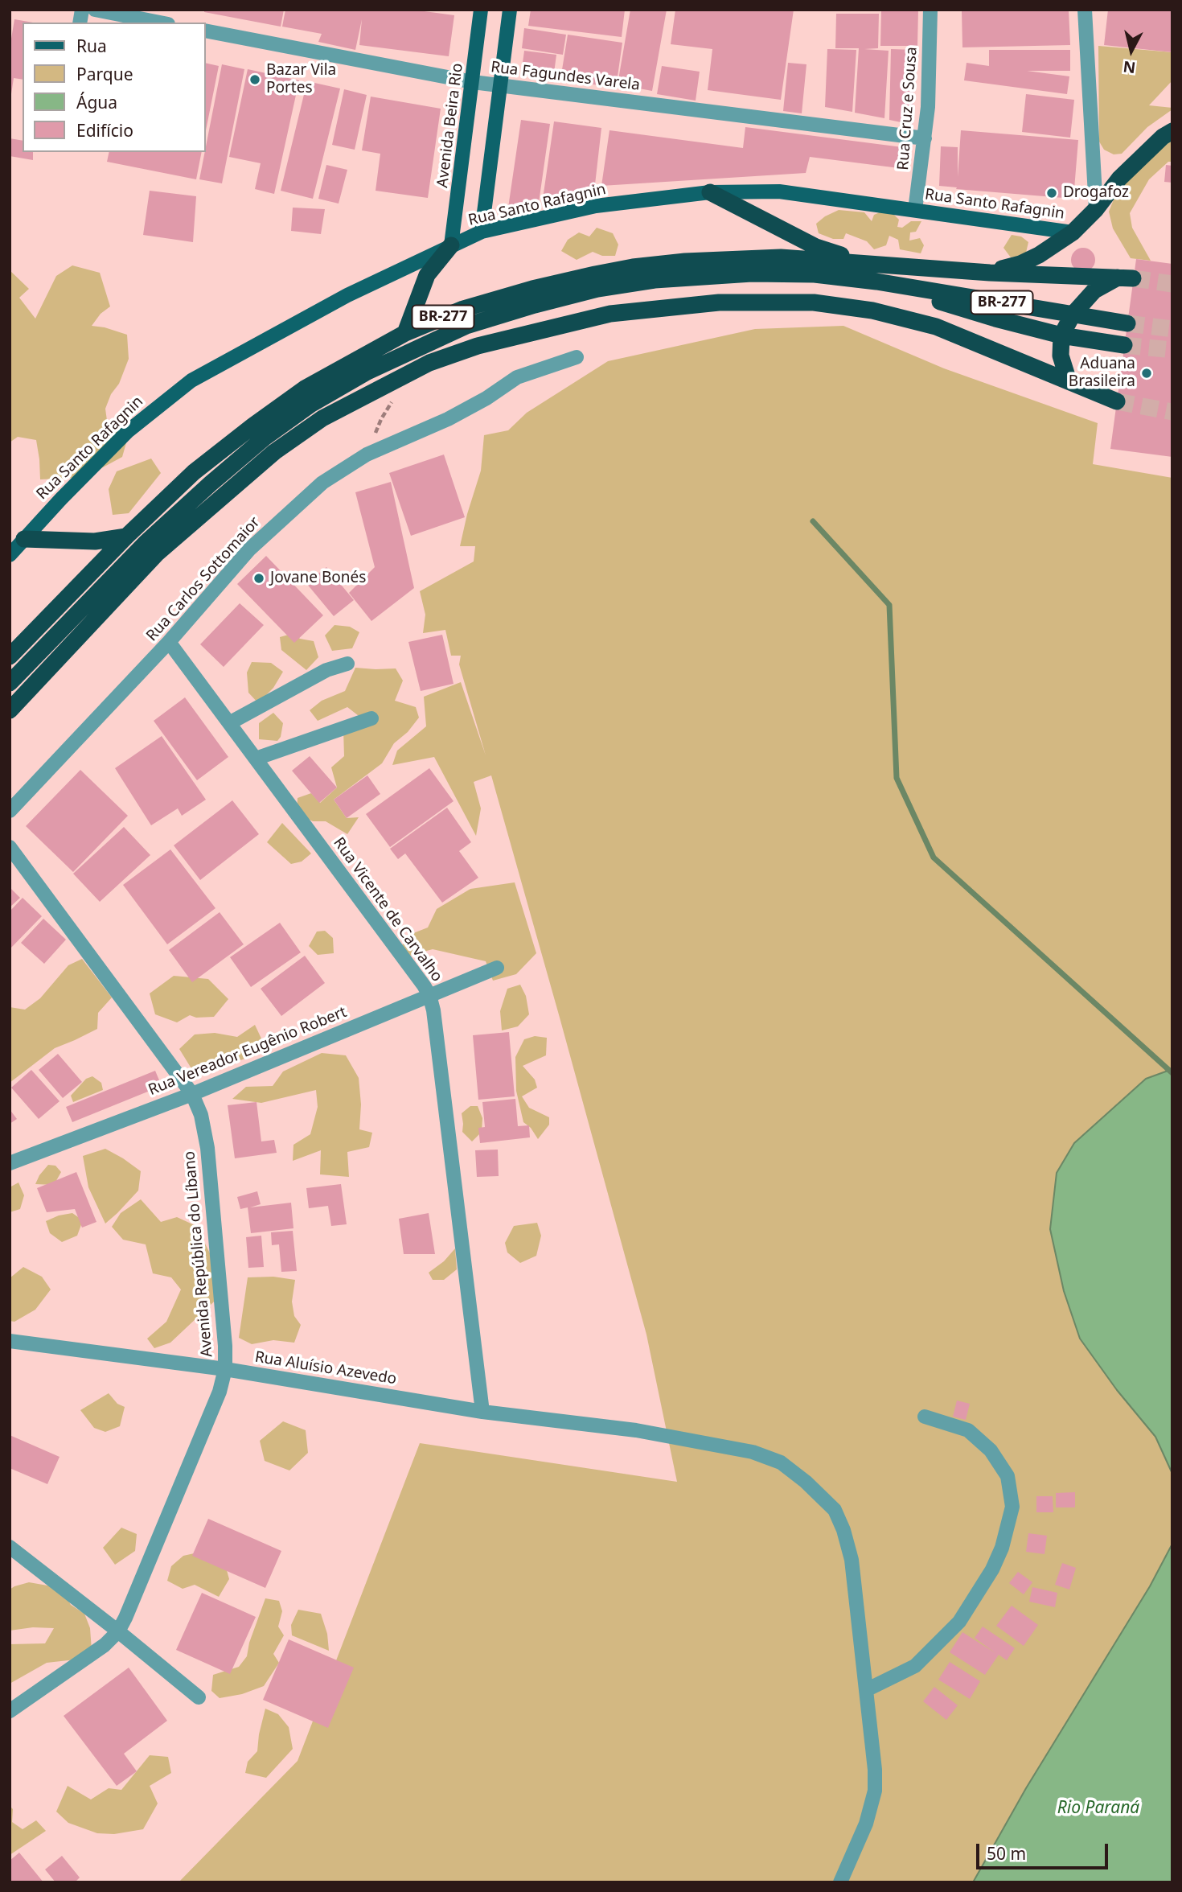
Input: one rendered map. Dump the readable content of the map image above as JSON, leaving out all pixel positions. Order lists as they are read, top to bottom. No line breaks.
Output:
{"streets":{"highway":["BR-277"],"main road":["Avenida Beira Rio","Rua Santo Rafagnin"],"street":["Rua Fagundes Varela","Rua Cruz e Sousa","Rua Carlos Sottomaior","Rua Vicente de Carvalho","Rua Vereador Eugênio Robert","Avenida República do Líbano","Rua Aluísio Azevedo"]},"crossings":[["Rua Fagundes Varela","Rua Cruz e Sousa"],["Rua Fagundes Varela","Avenida Beira Rio"],["Rua Cruz e Sousa","Rua Santo Rafagnin"],["Avenida Beira Rio","Rua Santo Rafagnin"],["Rua Carlos Sottomaior","Rua Vicente de Carvalho"],["Rua Vicente de Carvalho","Rua Vereador Eugênio Robert"],["Rua Vicente de Carvalho","Rua Aluísio Azevedo"],["Rua Vereador Eugênio Robert","Avenida República do Líbano"],["Avenida República do Líbano","Rua Aluísio Azevedo"]],"water":["Rio Paraná"],"places":["Bazar Vila Portes","Drogafoz","Aduana Brasileira","Jovane Bonés"],"legend":["Rua","Parque","Água","Edifício"],"scale_bar":"50 m","north":"bottom"}
